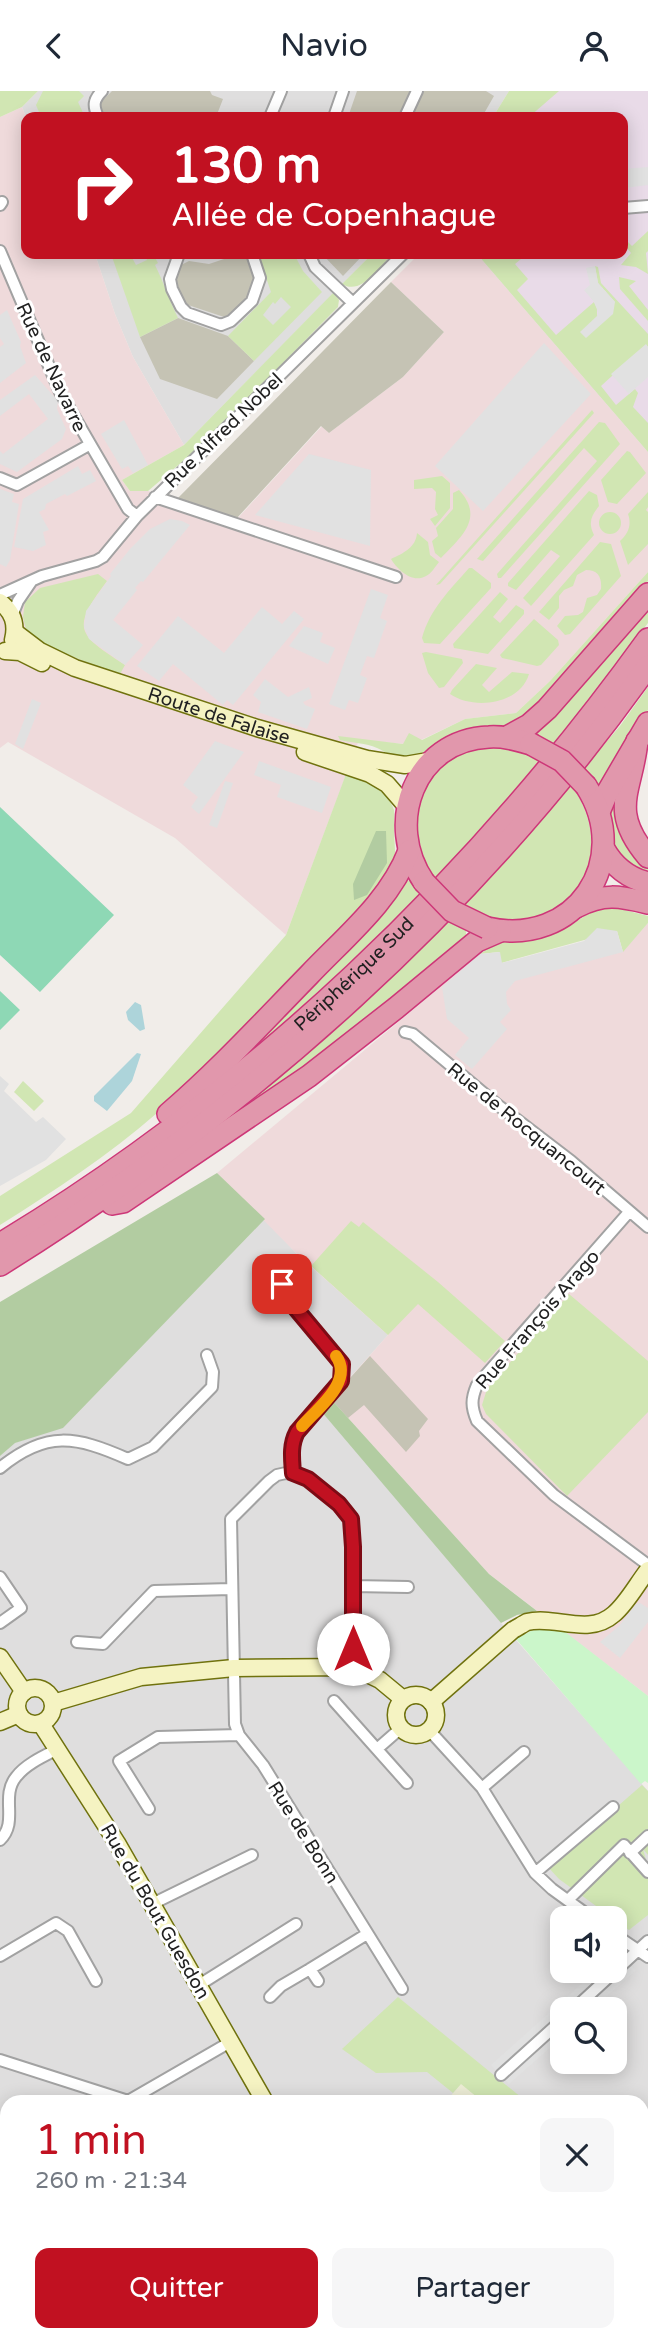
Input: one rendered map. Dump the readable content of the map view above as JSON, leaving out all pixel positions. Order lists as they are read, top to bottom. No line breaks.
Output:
{"streets":{"highway":["Périphérique Sud"],"street":["Rue de Navarre","Rue Alfred Nobel","Route de Falaise","Rue de Rocquancourt","Rue François Arago","Rue de Bonn","Rue du Bout Guesdon"]},"crossings":[["Rue de Navarre","Rue Alfred Nobel"],["Rue de Rocquancourt","Rue François Arago"]],"page":{"header":"Navio","turn":["130 m","Allée de Copenhague"],"heading":["1 min","260 m · 21:34"],"buttons":["Quitter","Partager"]}}
